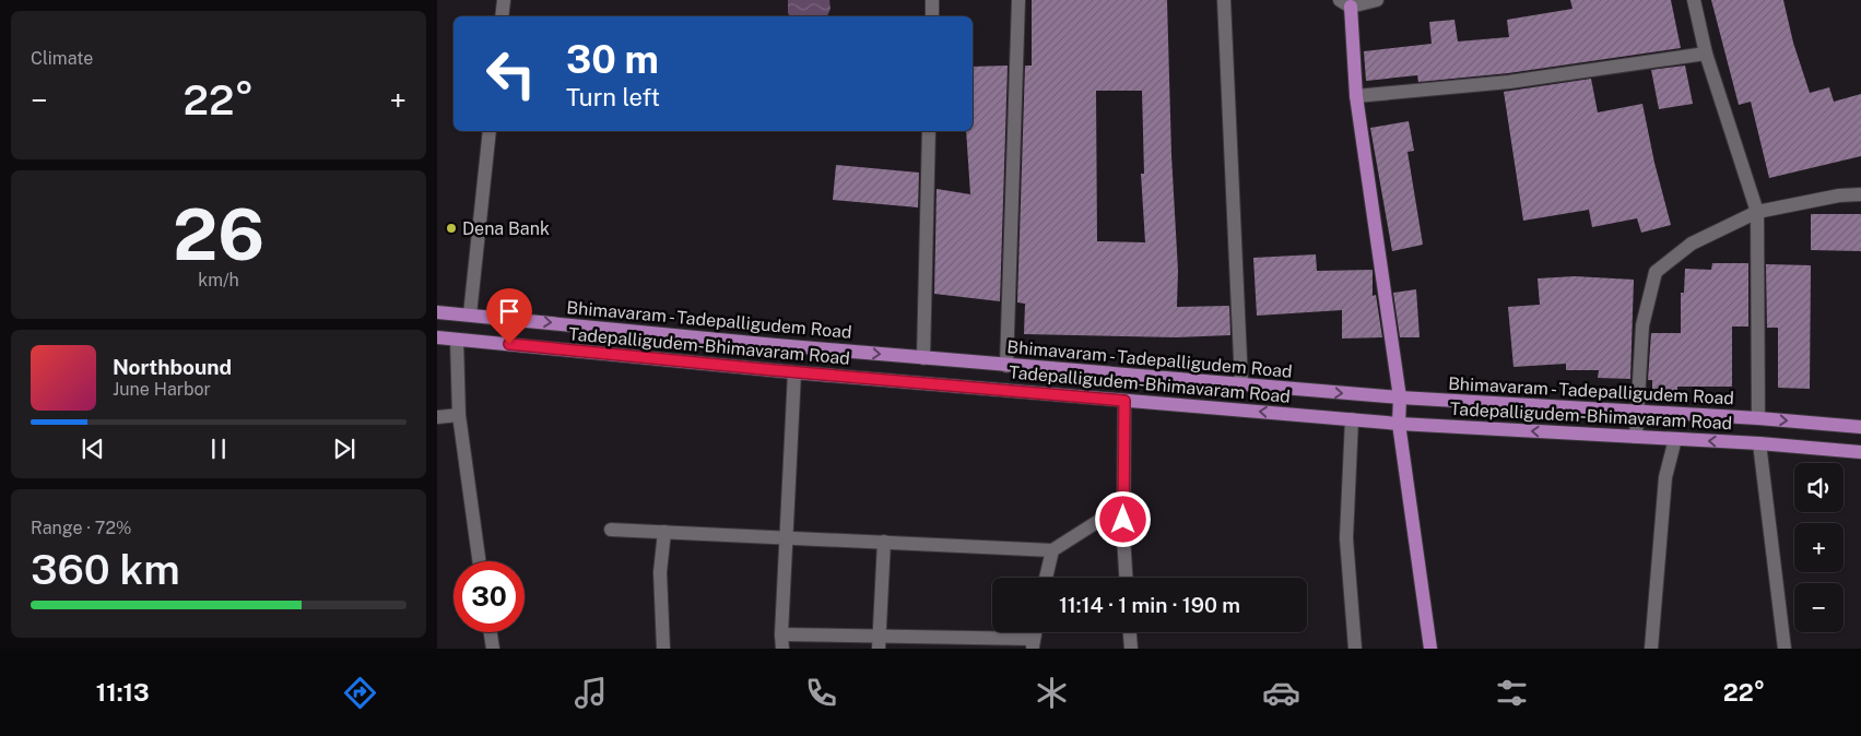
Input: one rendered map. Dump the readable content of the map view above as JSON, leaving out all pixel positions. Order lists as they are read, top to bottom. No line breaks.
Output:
{"streets":{"main road":["Bhimavaram - Tadepalligudem Road","Tadepalligudem-Bhimavaram Road"]},"one_way":["Bhimavaram - Tadepalligudem Road","Tadepalligudem-Bhimavaram Road"],"places":["Dena Bank"],"page":{"tile":["Climate",["26","km/h"],["Range · 72%","360 km"]],"turn":["30 m","Turn left"],"heat":["−","22°","+"],"song":["Northbound","June Harbor"],"map_buttons":["+","−"],"limit":"30","trip":"11:14 · 1 min · 190 m","tabs":["11:13","22°"]}}
